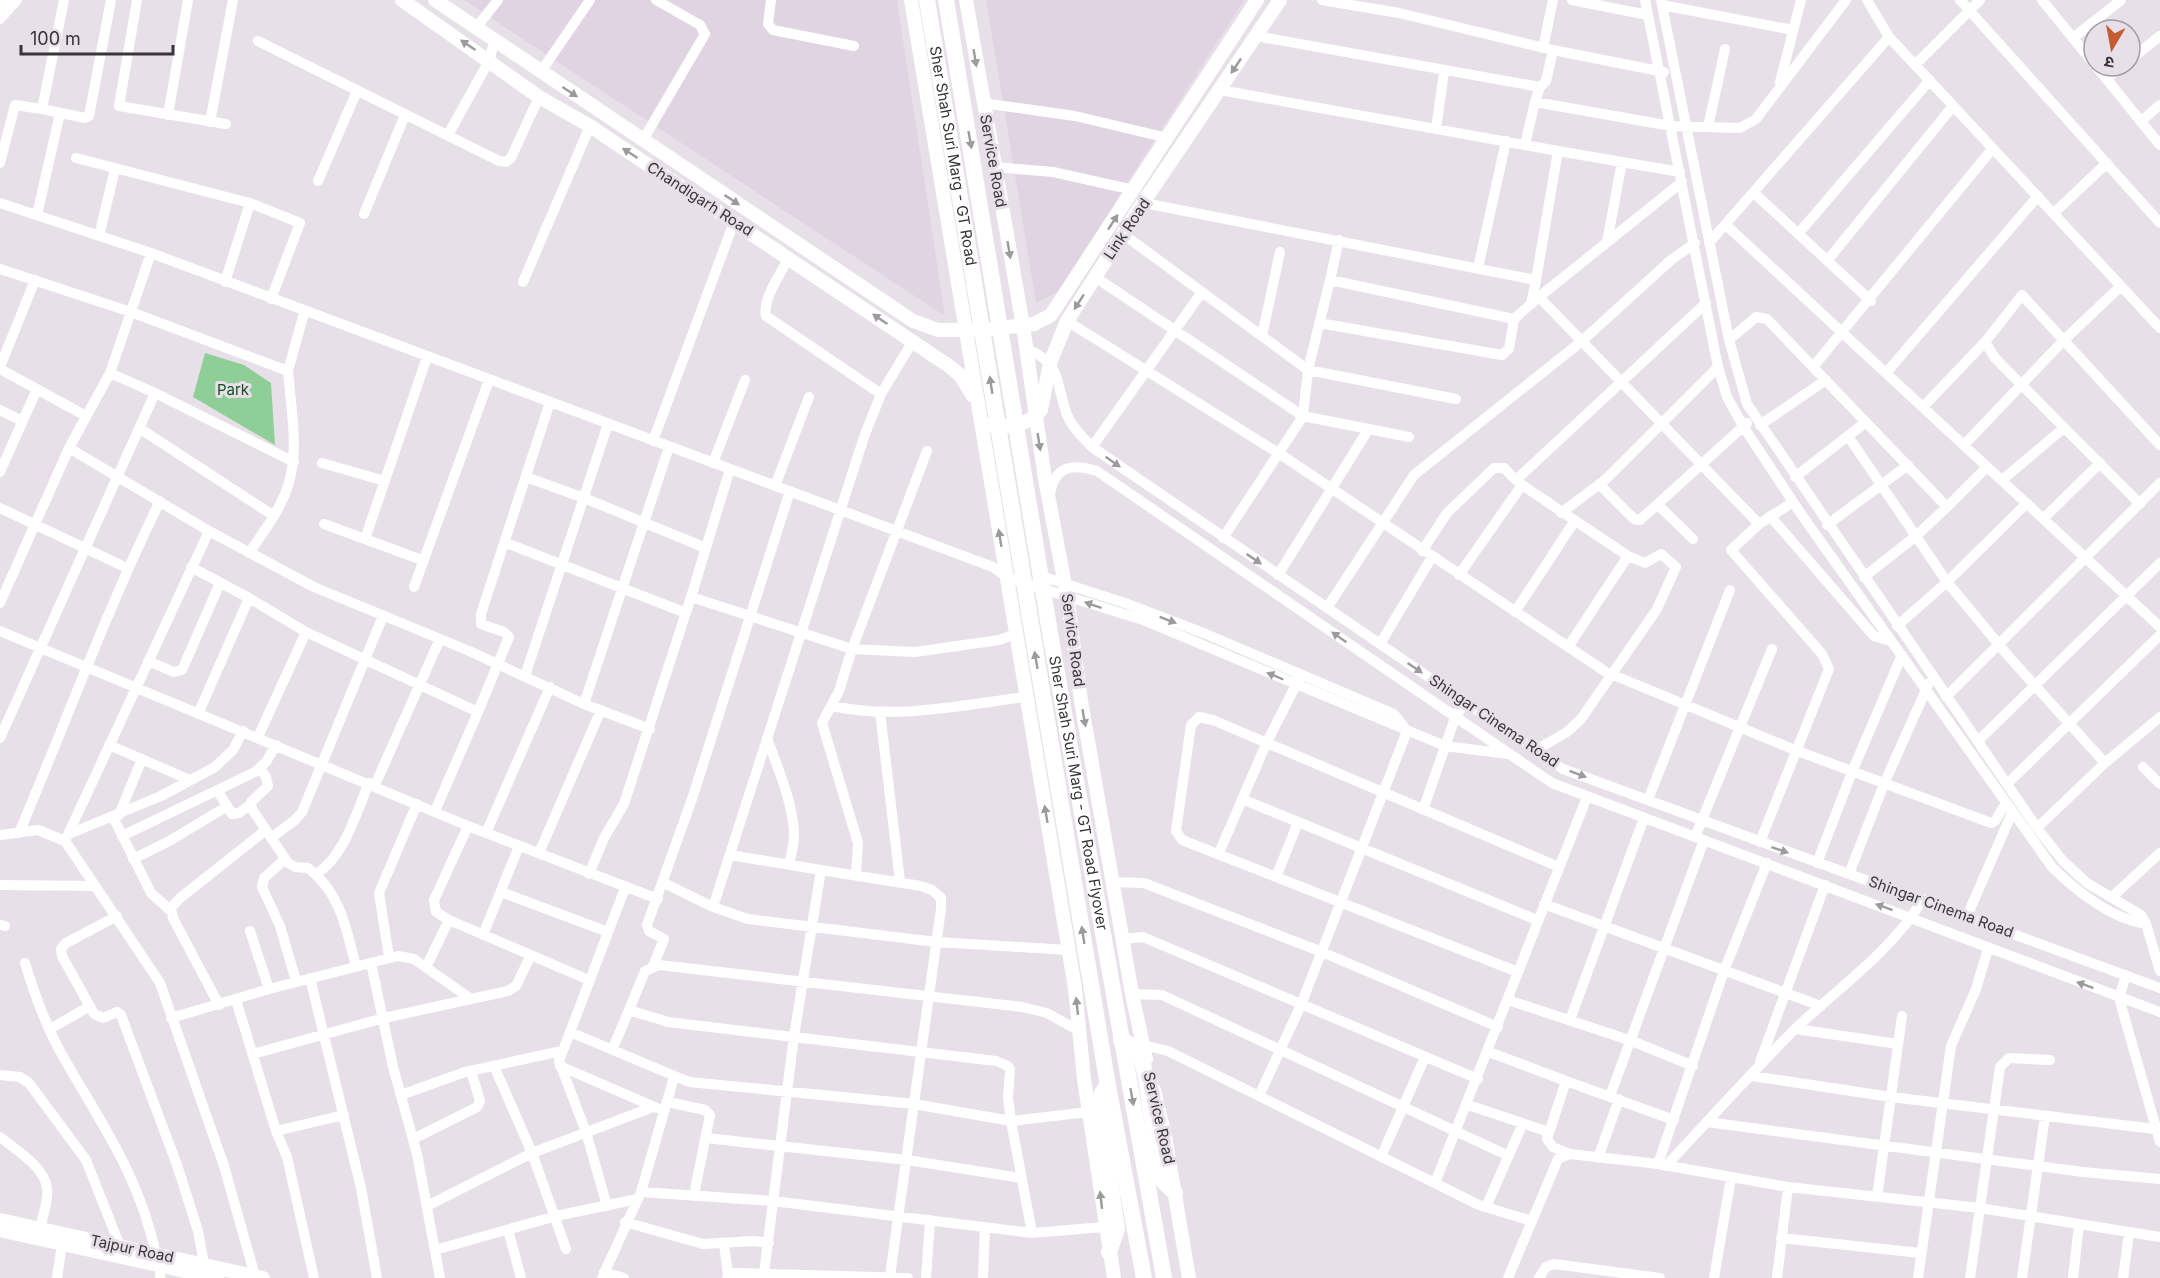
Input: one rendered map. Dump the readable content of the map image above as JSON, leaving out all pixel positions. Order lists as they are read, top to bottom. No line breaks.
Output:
{"streets":{"highway":["Sher Shah Suri Marg - GT Road","Sher Shah Suri Marg - GT Road Flyover"],"main road":["Service Road","Chandigarh Road","Link Road","Tajpur Road"],"street":["Shingar Cinema Road"]},"crossings":[["Sher Shah Suri Marg - GT Road","Sher Shah Suri Marg - GT Road Flyover"],["Service Road","Link Road"],["Service Road","Shingar Cinema Road"],["Chandigarh Road","Link Road"],["Link Road","Shingar Cinema Road"]],"parks":["Park"],"scale_bar":"100 m","north":"bottom"}
